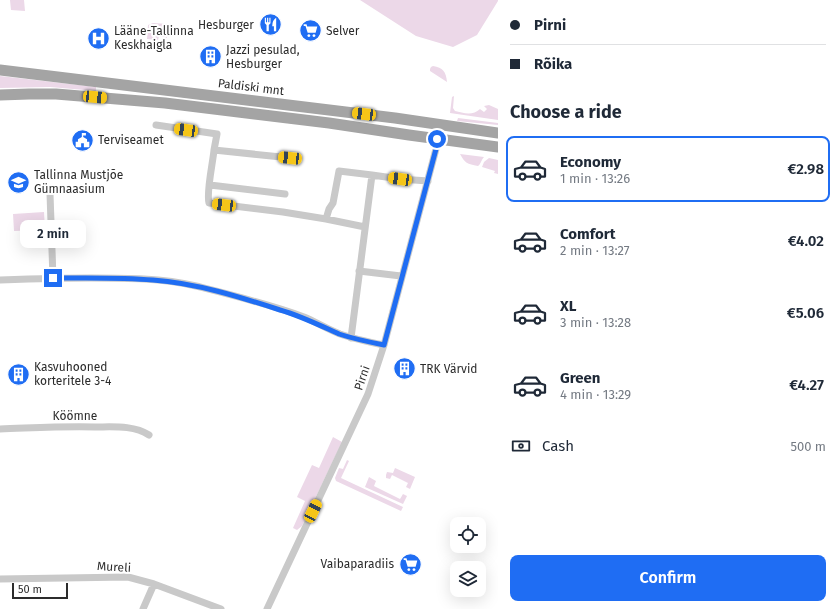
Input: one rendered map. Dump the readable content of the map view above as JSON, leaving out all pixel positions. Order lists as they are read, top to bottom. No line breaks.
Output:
{"streets":{"main road":["Paldiski mnt"],"street":["Pirni","Köömne","Mureli"]},"crossings":[["Paldiski mnt","Pirni"]],"places":{"restaurant":["Hesburger"],"supermarket":["Selver","Vaibaparadiis"],"hospital":["Lääne-Tallinna Keskhaigla"],"building":["Jazzi pesulad, Hesburger","TRK Värvid","Kasvuhooned korteritele 3-4"],"public building":["Terviseamet"],"school or university":["Tallinna Mustjõe Gümnaasium"]},"scale_bar":"50 m","page":{"banner":["Pirni","Rõika"],"heading":"Choose a ride","list":[{"name":"Economy","note":"1 min · 13:26","value":"€2.98"},{"name":"Comfort","note":"2 min · 13:27","value":"€4.02"},{"name":"XL","note":"3 min · 13:28","value":"€5.06"},{"name":"Green","note":"4 min · 13:29","value":"€4.27"}],"bubble":"2 min","pay":["Cash","500 m"],"buttons":"Confirm","scale":"50 m"}}
